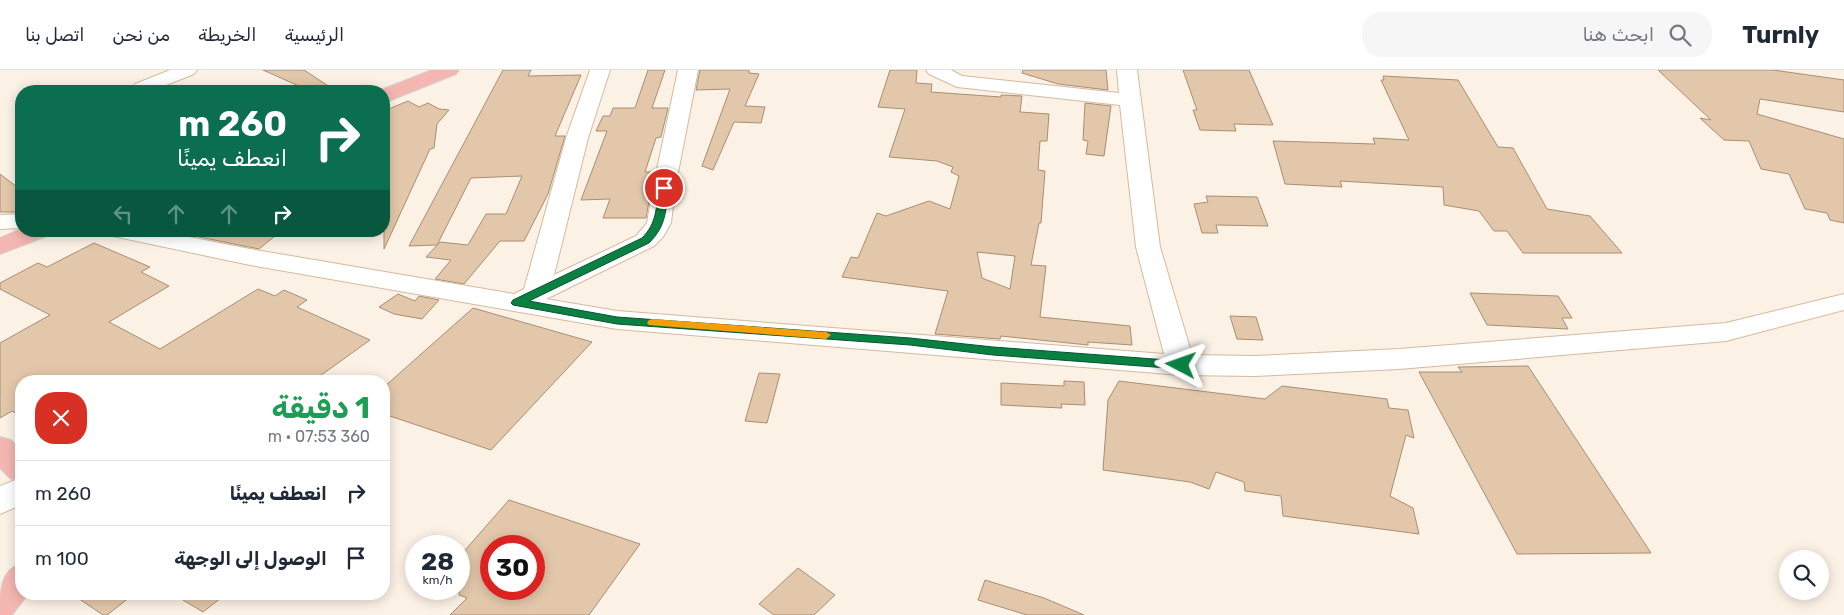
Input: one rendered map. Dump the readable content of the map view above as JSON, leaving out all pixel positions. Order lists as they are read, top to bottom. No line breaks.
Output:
{"page":{"header":"Turnly","search":"ابحث هنا","nav":["الرئيسية","الخريطة","من نحن","اتصل بنا"],"turn":["260 m","انعطف يمينًا"],"heading":["1 دقيقة","360 m · 07:53"],"list":[{"name":"انعطف يمينًا","value":"260 m"},{"name":"الوصول إلى الوجهة","value":"100 m"}],"speed":"28 km/h","limit":"30"}}
